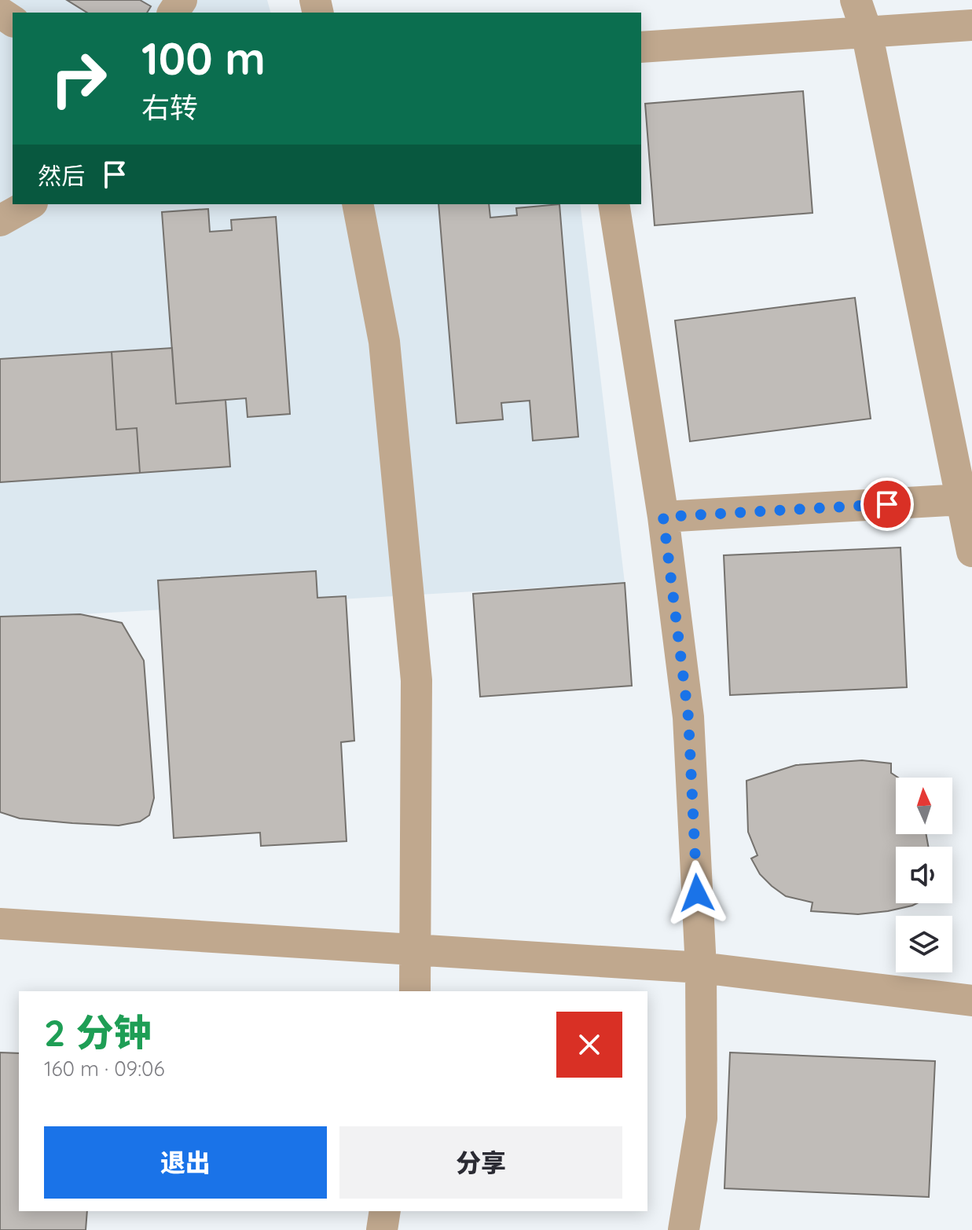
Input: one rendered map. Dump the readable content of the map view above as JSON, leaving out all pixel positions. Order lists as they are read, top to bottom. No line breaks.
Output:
{"north":"top","page":{"turn":["100 m","右转"],"then":"然后","heading":["2 分钟","160 m · 09:06"],"buttons":["退出","分享"]}}
